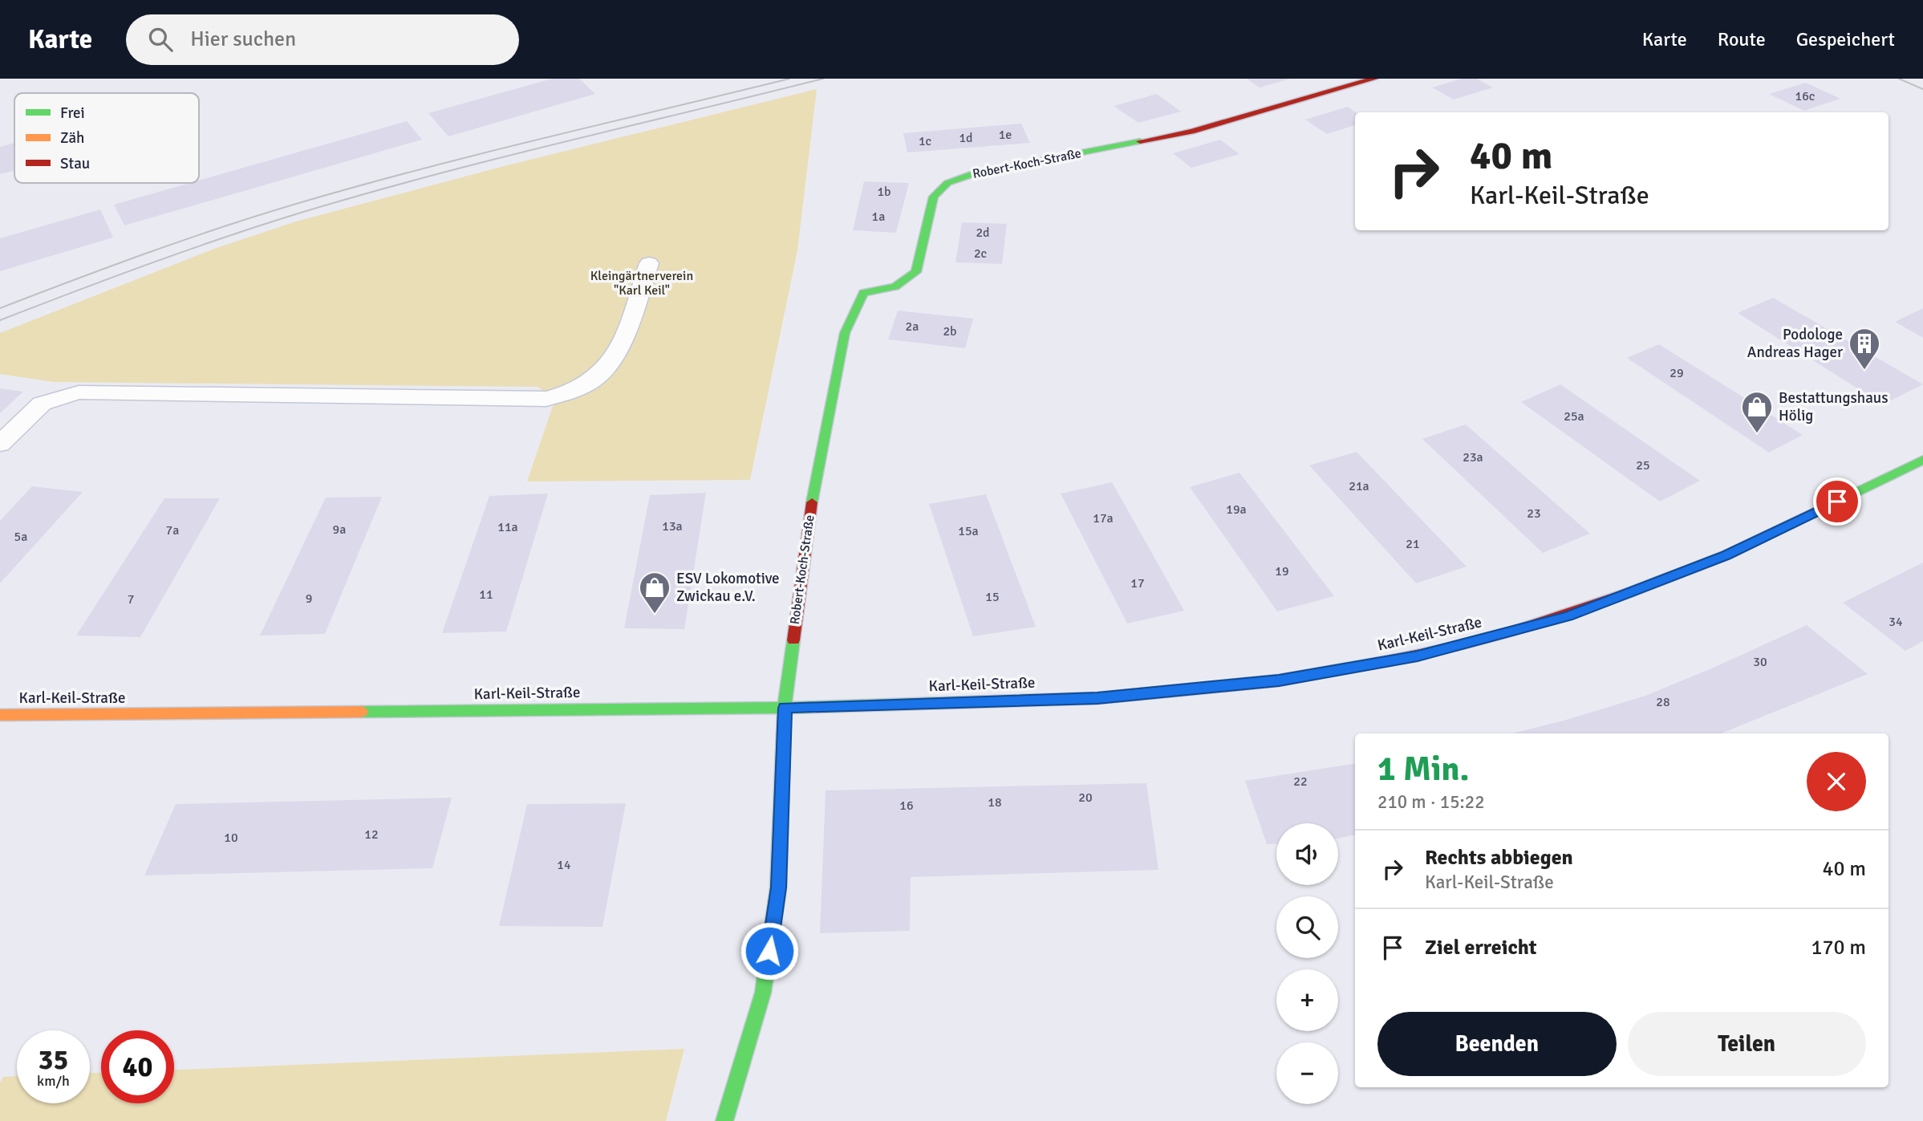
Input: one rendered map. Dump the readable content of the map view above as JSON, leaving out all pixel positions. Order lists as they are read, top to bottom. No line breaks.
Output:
{"streets":{"street":["Robert-Koch-Straße","Karl-Keil-Straße"]},"crossings":[["Robert-Koch-Straße","Karl-Keil-Straße"]],"parks":["Kleingärtnerverein \"Karl Keil\""],"places":{"building":["Podologe Andreas Hager"],"shop":["Bestattungshaus Hölig","ESV Lokomotive Zwickau e.V."]},"house_numbers":["16c","1e","1d","1c","1b","1a","2d","2c","2a","2b","29","25a","23a","25","21a","19a","23","17a","13a","11a","9a","7a","15a","5a","21","19","17","11","15","9","7","34","30","28","22","20","18","16","12","10","14"],"legend":["Frei","Zäh","Stau"],"page":{"header":"Karte","search":"Hier suchen","nav":["Karte","Route","Gespeichert"],"turn":["40 m","Karl-Keil-Straße"],"heading":["1 Min.","210 m · 15:22"],"map_buttons":["+","−"],"list":[{"name":"Rechts abbiegen","note":"Karl-Keil-Straße","value":"40 m"},{"name":"Ziel erreicht","value":"170 m"}],"buttons":["Beenden","Teilen"],"speed":"35 km/h","limit":"40"}}
